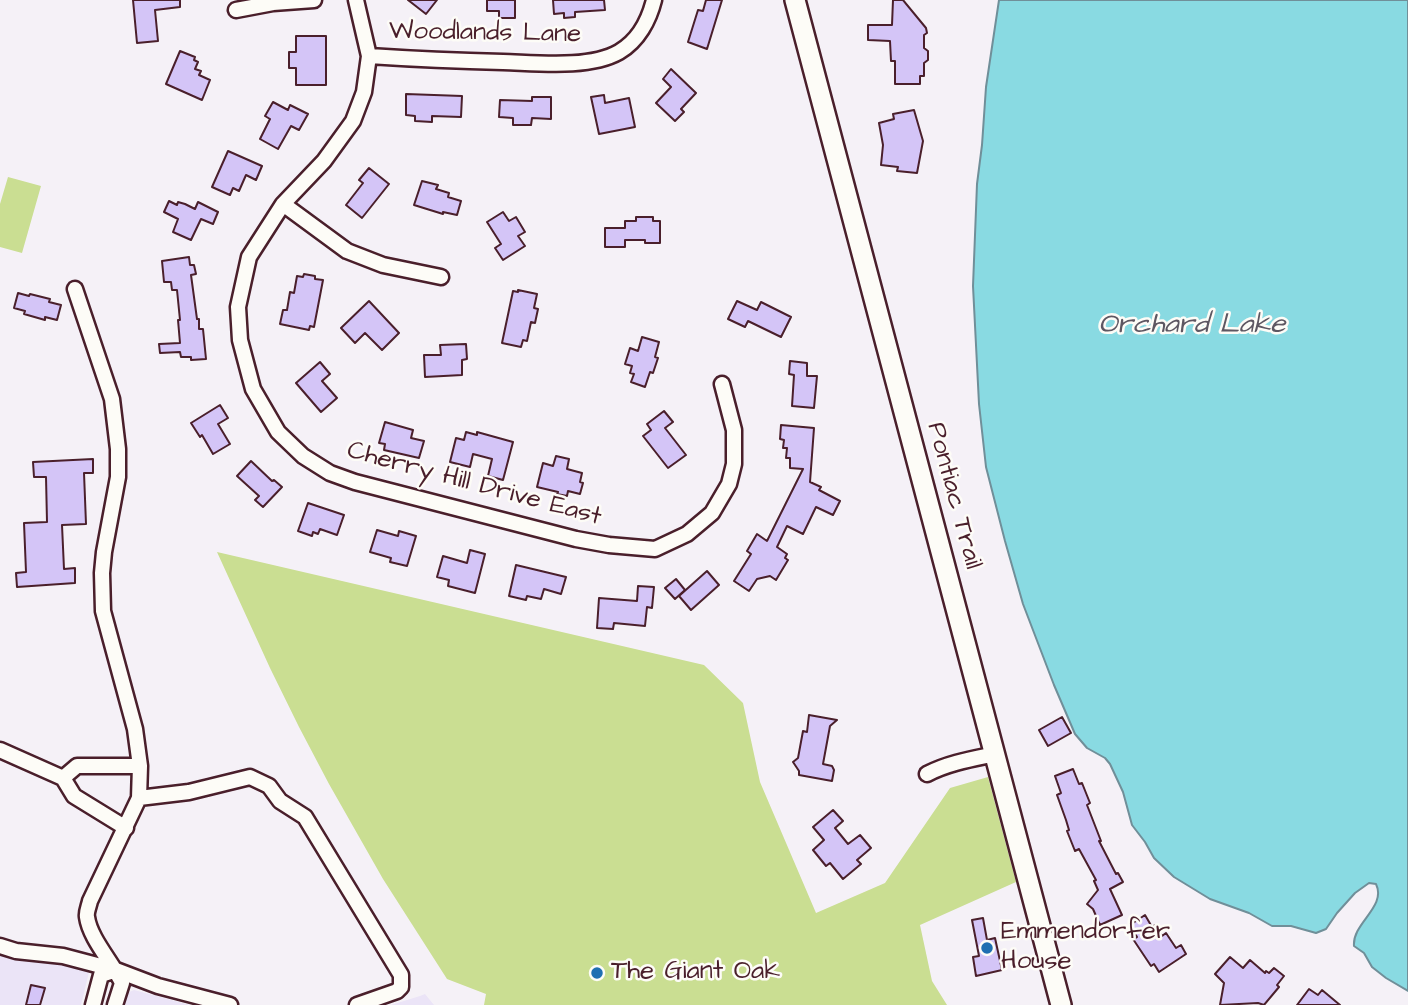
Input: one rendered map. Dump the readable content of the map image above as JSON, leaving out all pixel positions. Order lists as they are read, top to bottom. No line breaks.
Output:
{"streets":{"main road":["Pontiac Trail"],"street":["Woodlands Lane","Cherry Hill Drive East"]},"crossings":[["Woodlands Lane","Cherry Hill Drive East"]],"water":["Orchard Lake"],"places":["Emmendorfer House","The Giant Oak"]}
